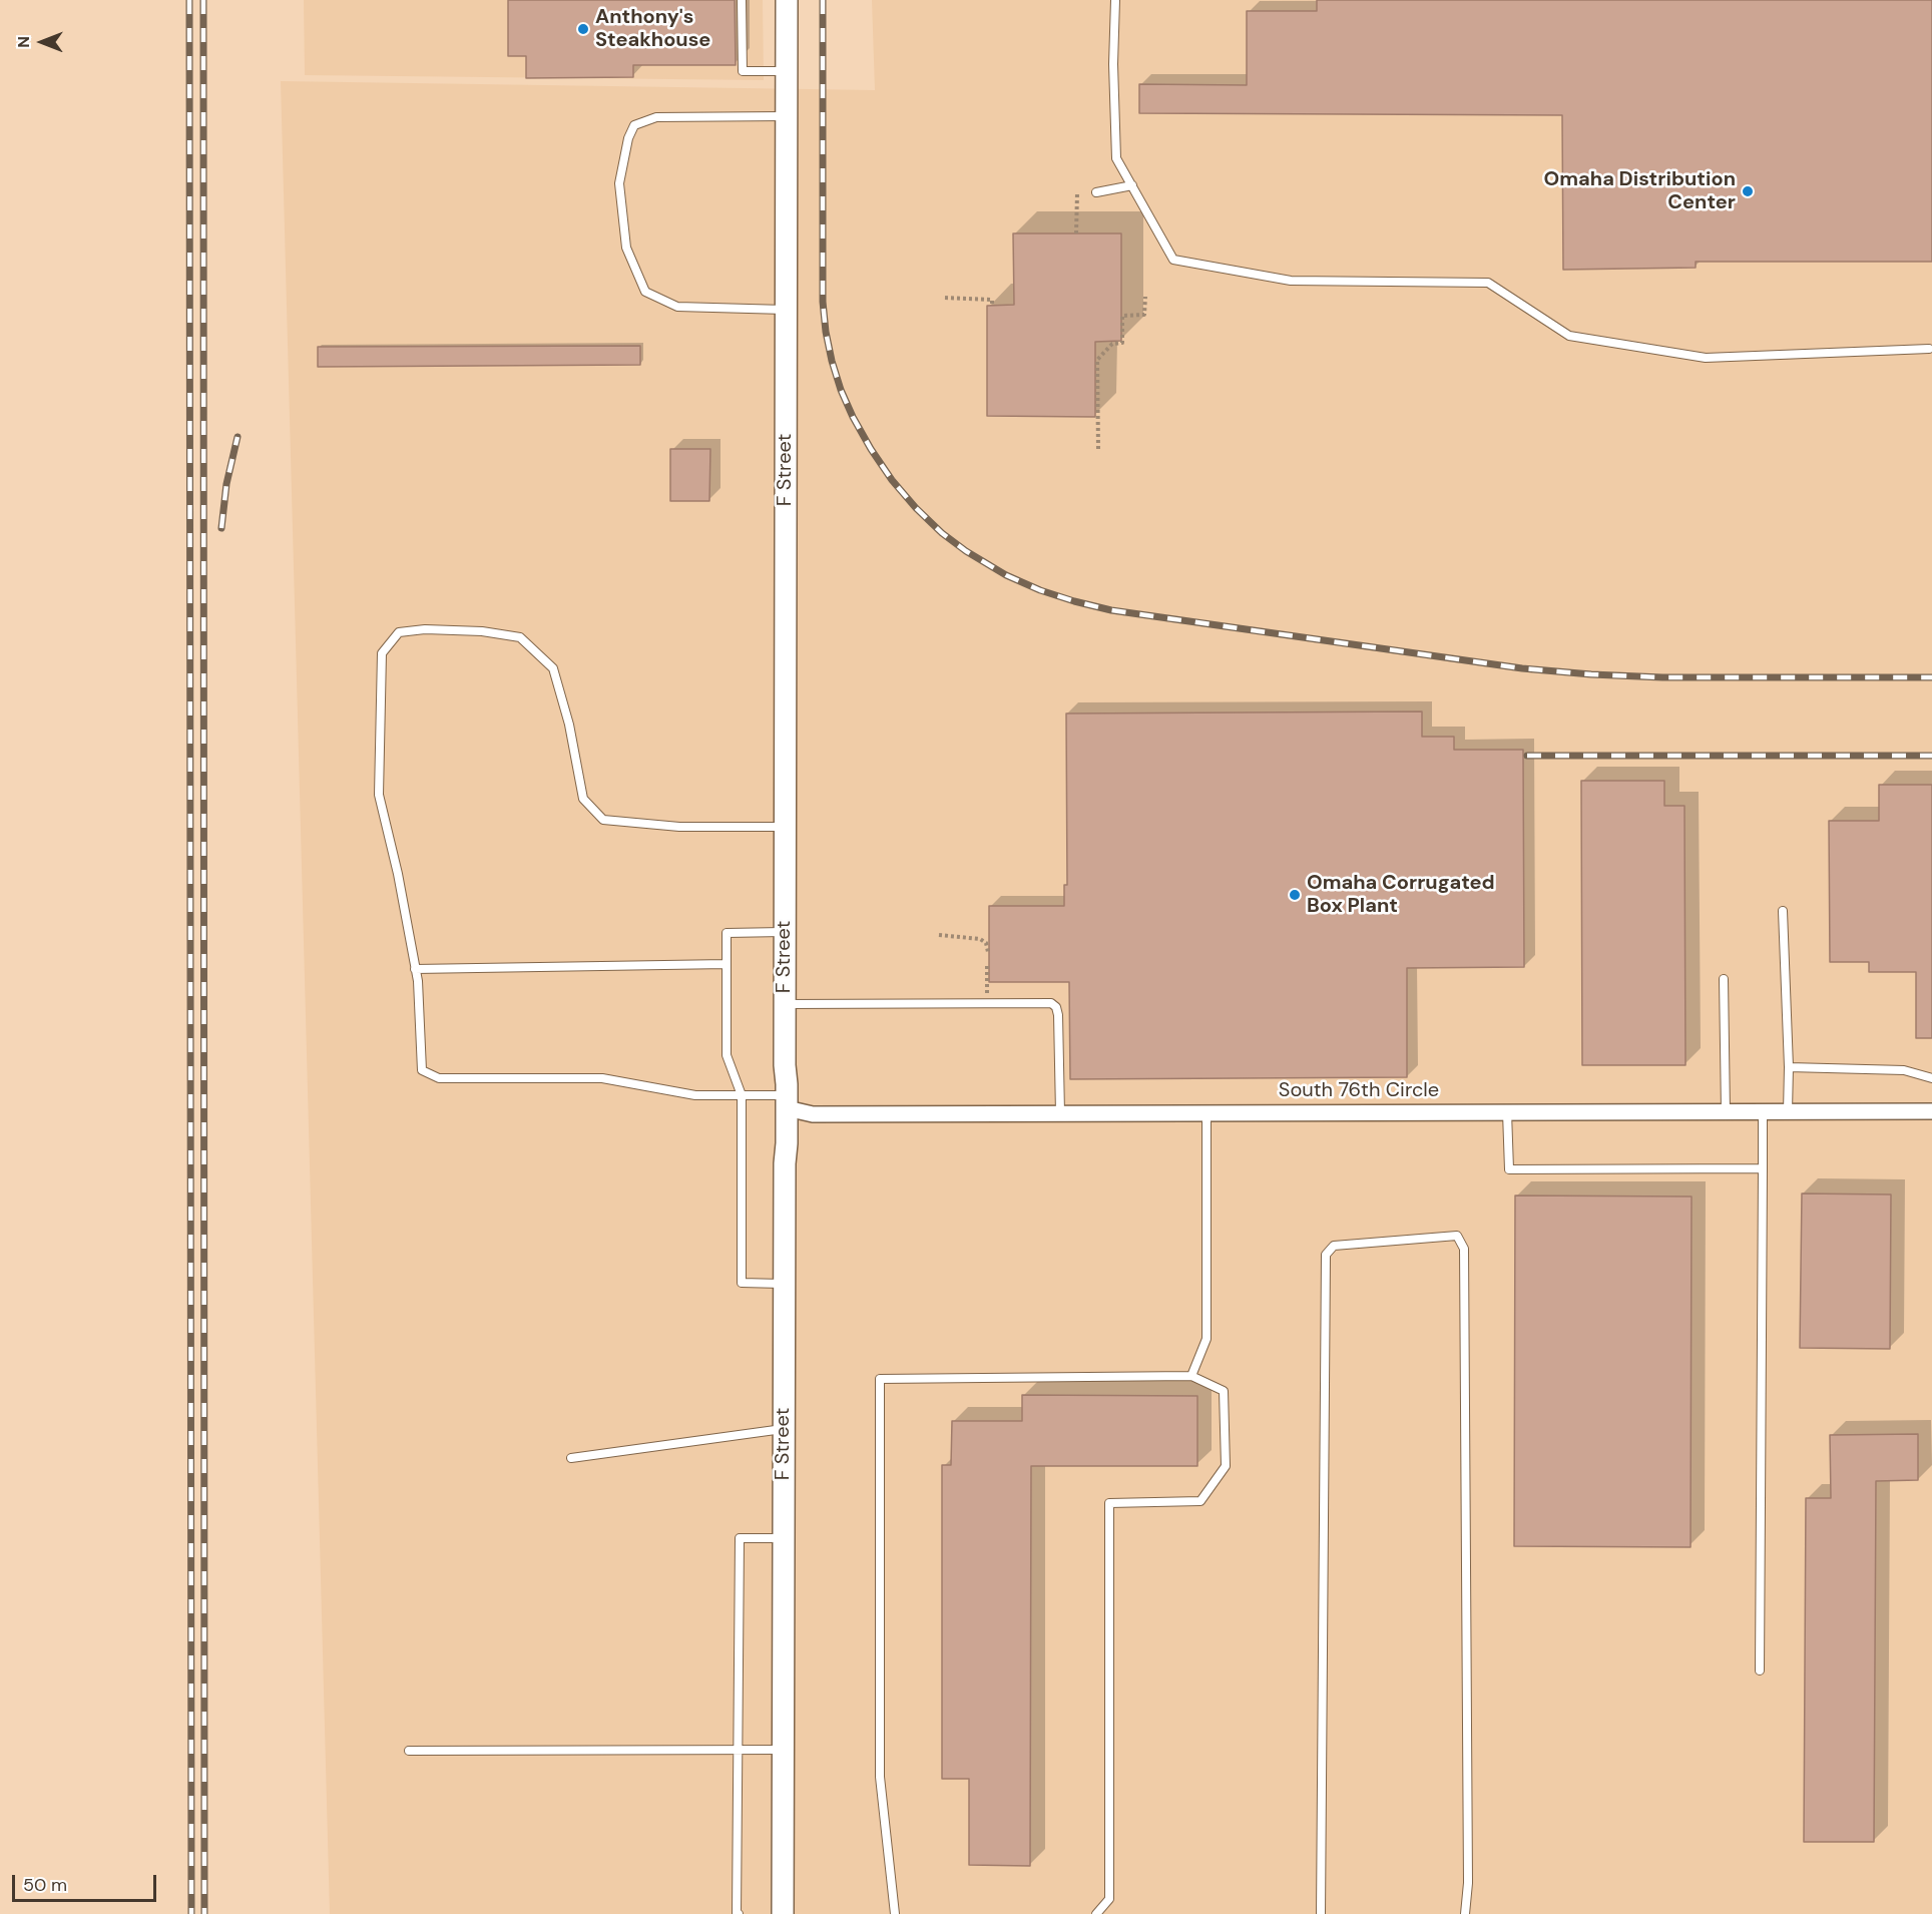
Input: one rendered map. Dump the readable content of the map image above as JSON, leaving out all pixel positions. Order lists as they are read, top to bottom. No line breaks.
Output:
{"streets":{"street":["F Street","South 76th Circle"]},"crossings":[["F Street","South 76th Circle"]],"places":["Anthony's Steakhouse","Omaha Distribution Center","Omaha Corrugated Box Plant"],"scale_bar":"50 m","north":"left"}
